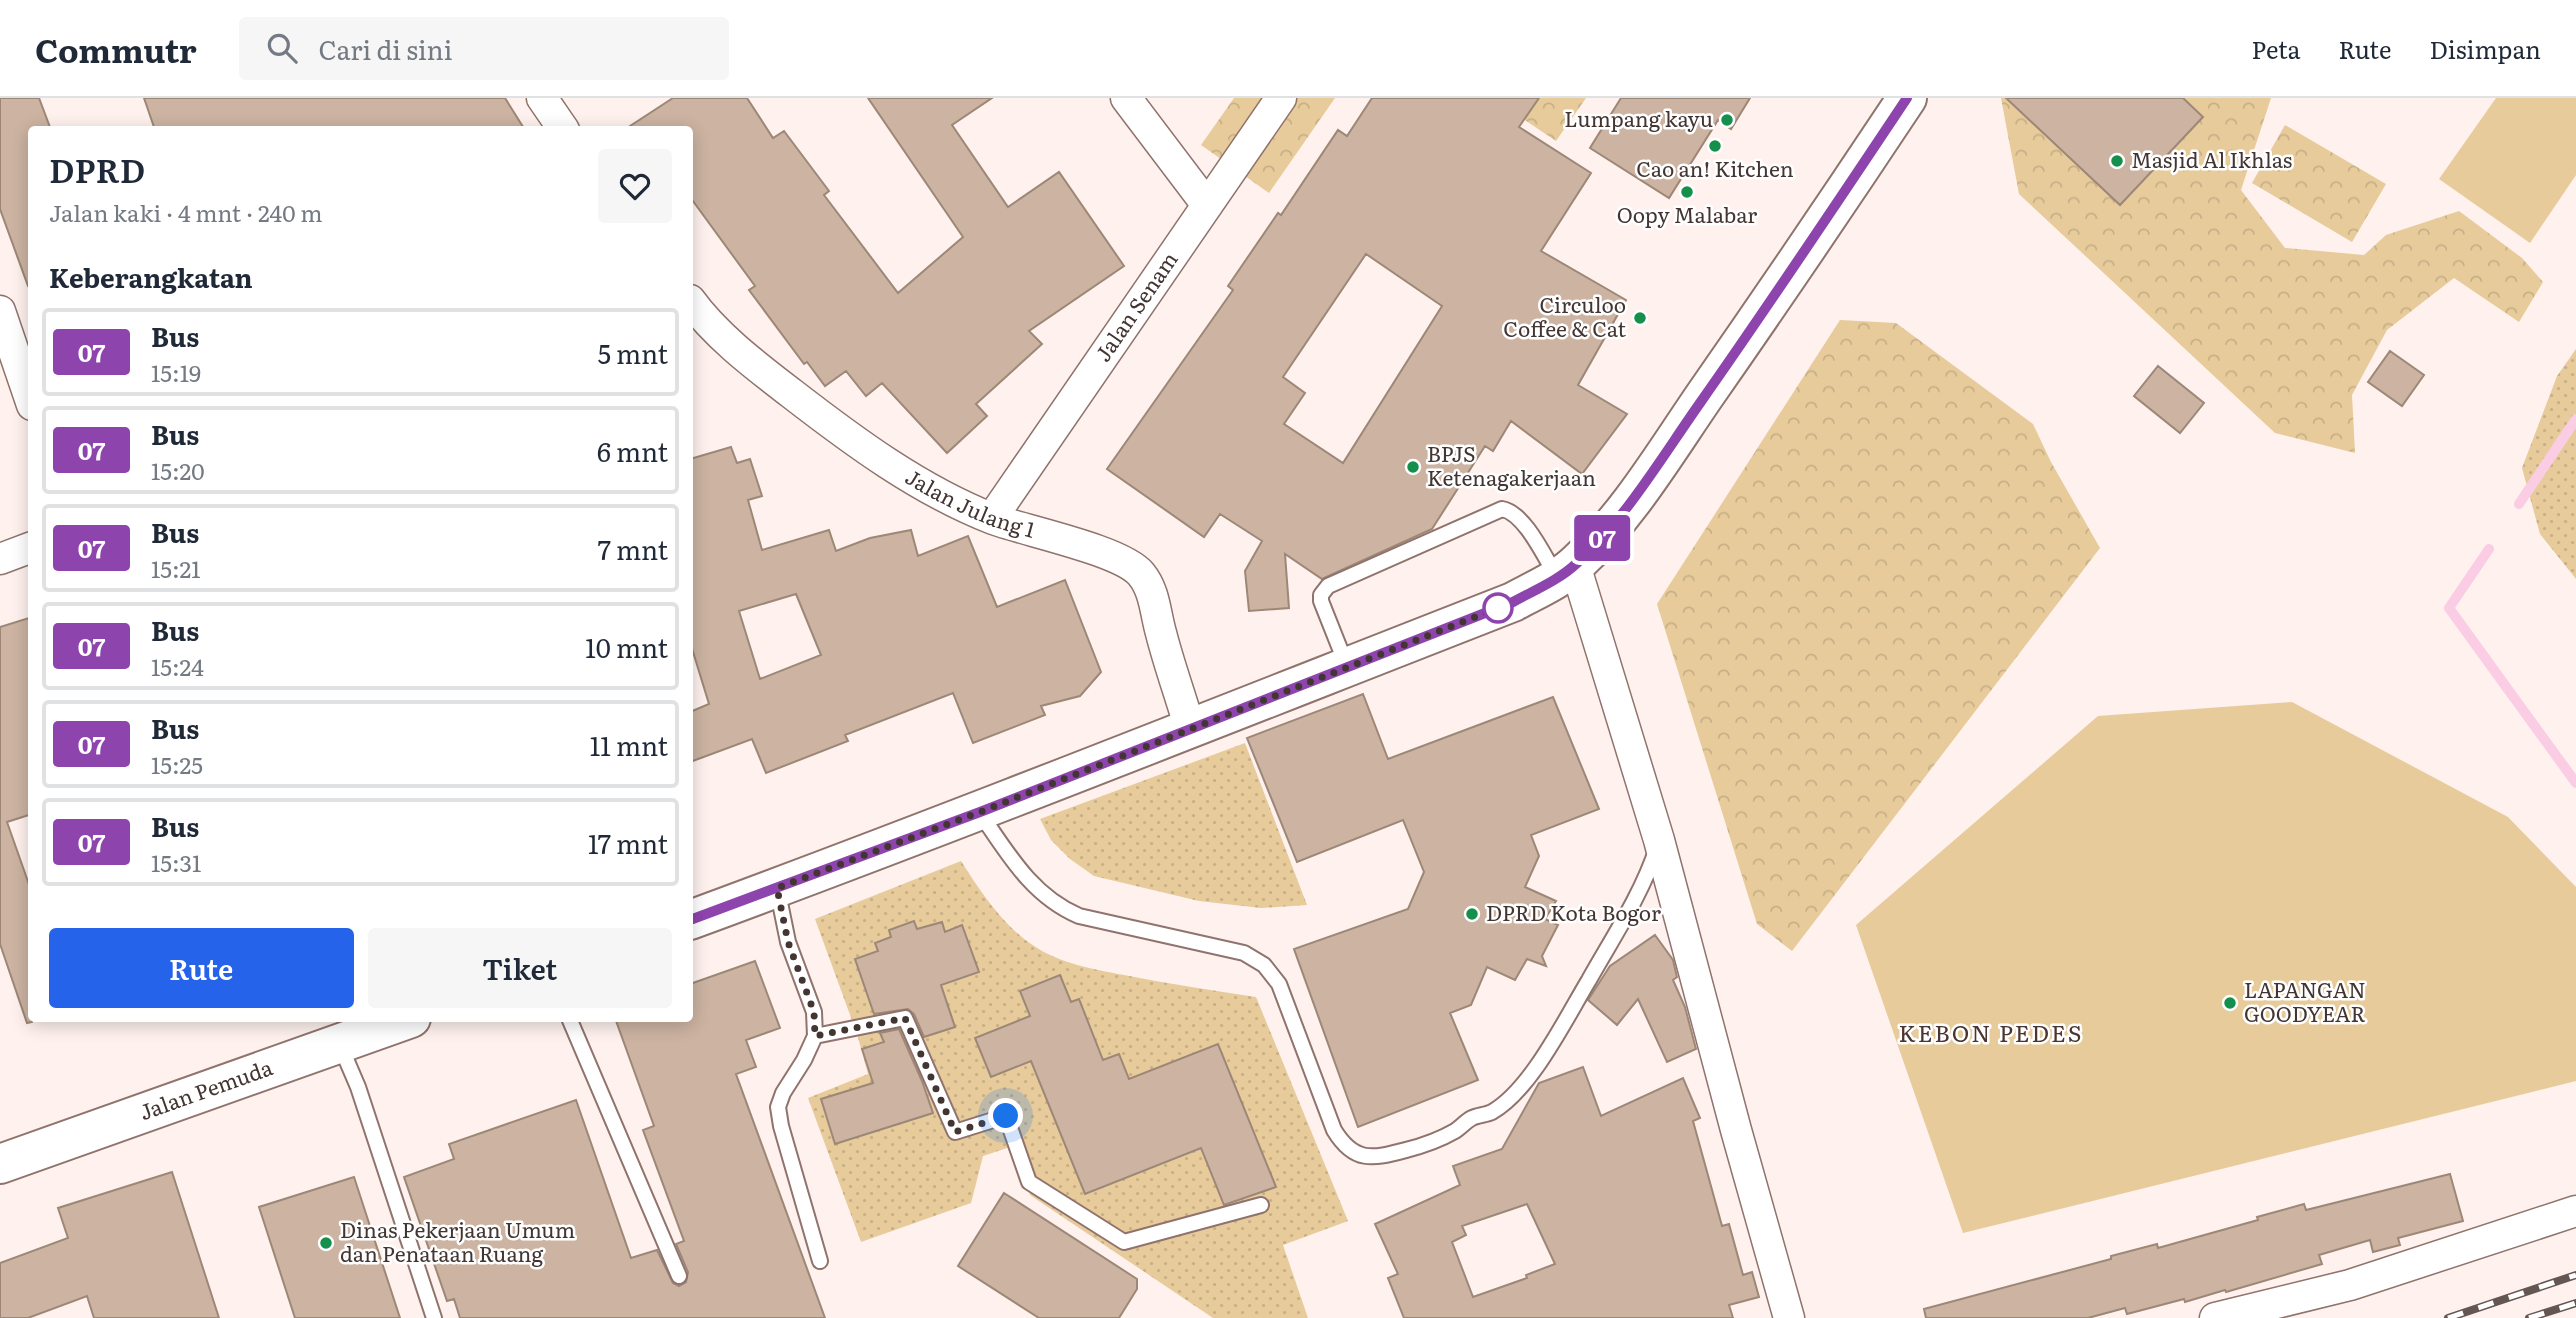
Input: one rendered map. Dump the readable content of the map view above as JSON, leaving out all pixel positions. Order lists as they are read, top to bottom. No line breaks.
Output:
{"streets":{"main road":["Jalan Pemuda"],"street":["Jalan Senam","Jalan Julang 1"]},"crossings":[["Jalan Senam","Jalan Julang 1"]],"districts":["KEBON PEDES"],"places":["Lumpang kayu","Cao an! Kitchen","Masjid Al Ikhlas","Oopy Malabar","Circuloo Coffee & Cat","BPJS Ketenagakerjaan","DPRD Kota Bogor","LAPANGAN GOODYEAR","Dinas Pekerjaan Umum dan Penataan Ruang"],"lines":["bus line 07"],"page":{"header":"Commutr","search":"Cari di sini","nav":["Peta","Rute","Disimpan"],"on_map":"07","heading":[["DPRD","Jalan kaki · 4 mnt · 240 m"],"Keberangkatan"],"list":[{"mark":"07","name":"Bus","note":"15:19","value":"5 mnt"},{"mark":"07","name":"Bus","note":"15:20","value":"6 mnt"},{"mark":"07","name":"Bus","note":"15:21","value":"7 mnt"},{"mark":"07","name":"Bus","note":"15:24","value":"10 mnt"},{"mark":"07","name":"Bus","note":"15:25","value":"11 mnt"},{"mark":"07","name":"Bus","note":"15:31","value":"17 mnt"}],"buttons":["Rute","Tiket"]}}
